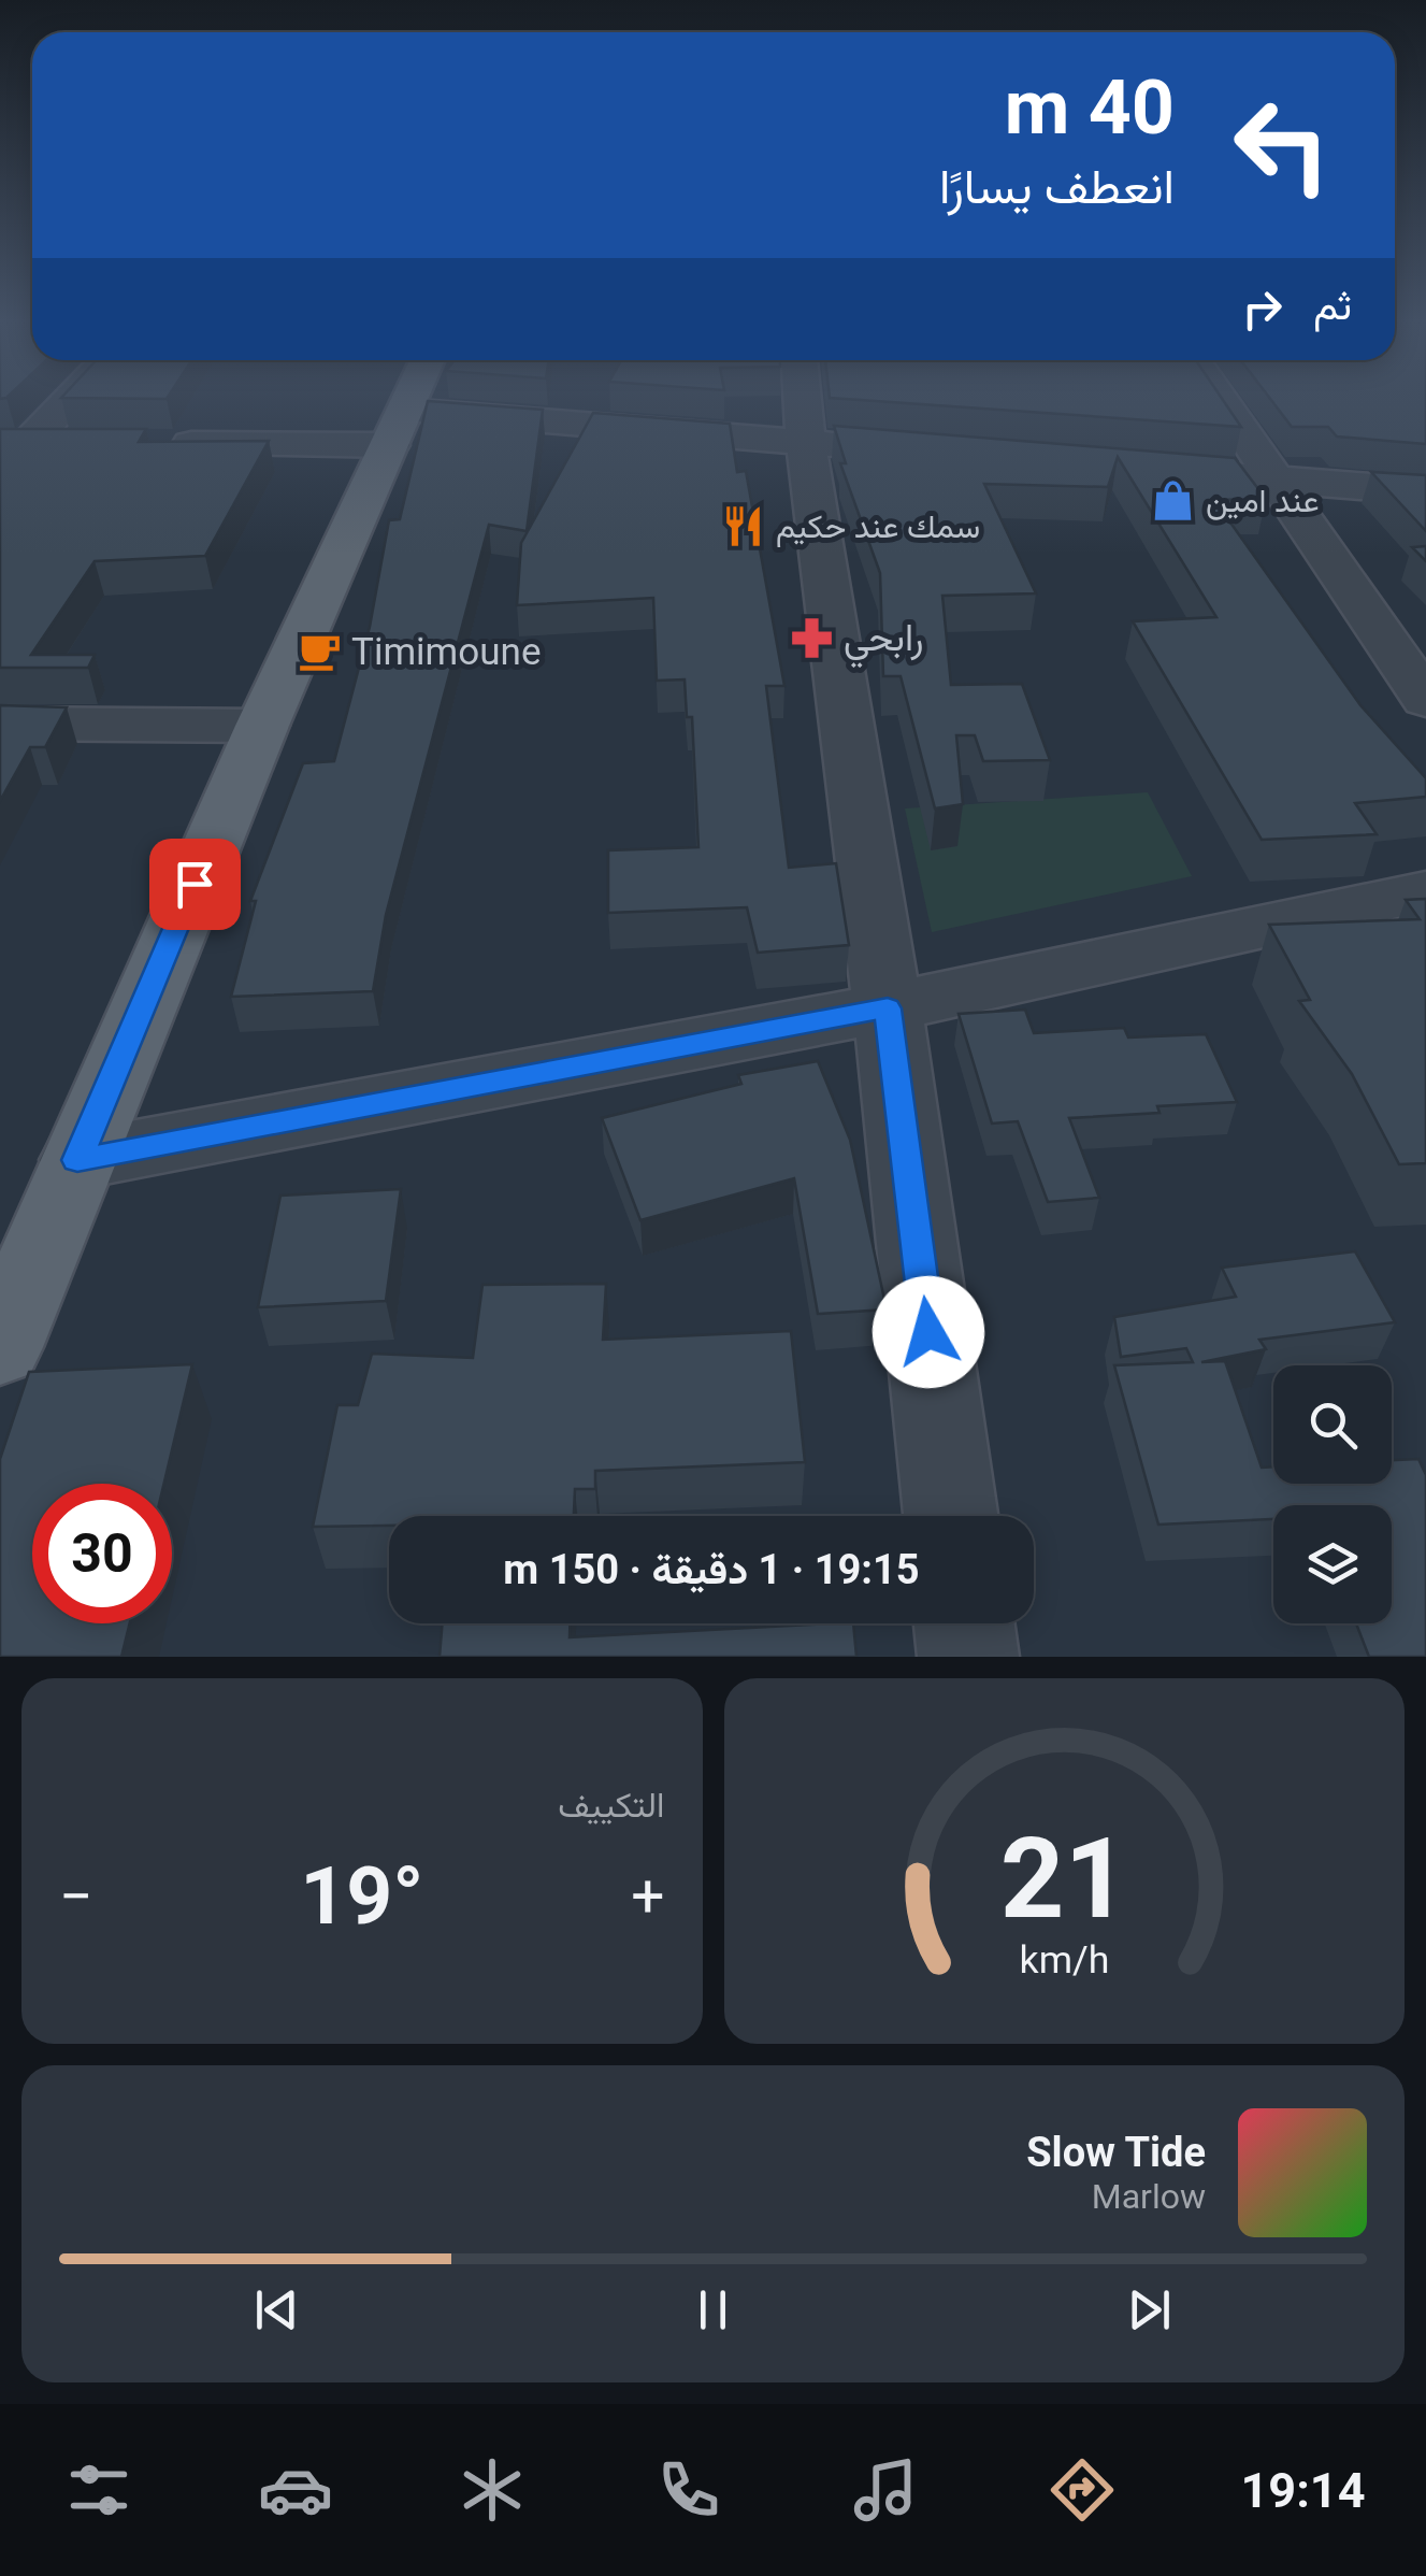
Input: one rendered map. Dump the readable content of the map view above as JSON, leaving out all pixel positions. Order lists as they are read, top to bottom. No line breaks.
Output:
{"places":{"shop":["عند امين"],"restaurant":["سمك عند حكيم"],"pharmacy":["رابحي"],"cafe":["Timimoune"]},"page":{"turn":["40 m","انعطف يسارًا"],"then":"ثم","limit":"30","trip":"19:15 · 1 دقيقة · 150 m","tile":"التكييف","heat":["−","19°","+"],"song":["Slow Tide","Marlow"],"tabs":"19:14","gauge":["21","km/h"]}}
